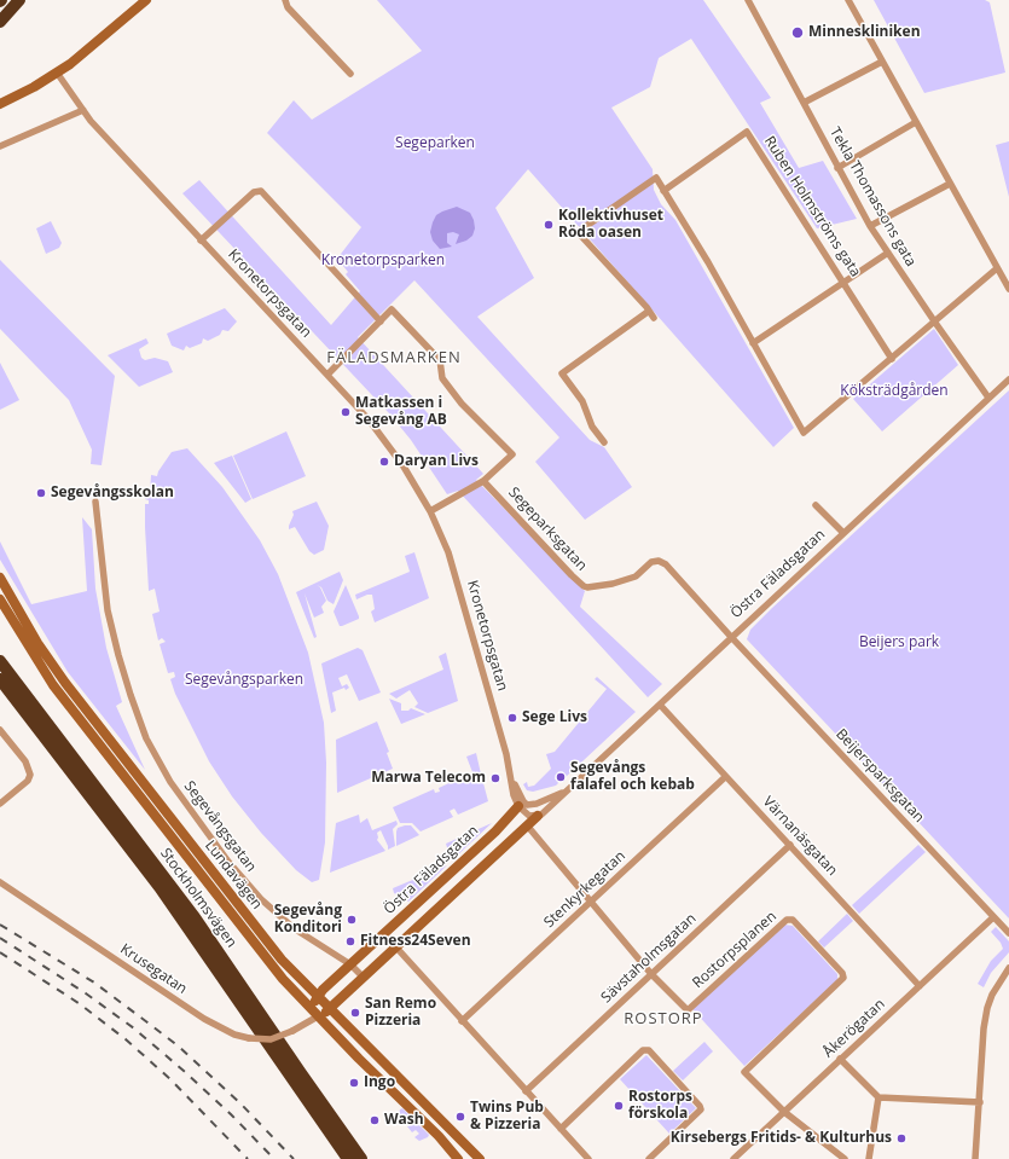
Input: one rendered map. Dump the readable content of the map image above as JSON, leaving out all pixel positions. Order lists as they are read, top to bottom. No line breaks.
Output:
{"streets":{"highway":["Stockholmsvägen"],"main road":["Östra Fäladsgatan","Lundavägen"],"street":["Tekla Thomassons gata","Ruben Holmströms gata","Kronetorpsgatan","Segeparksgatan","Beijersparksgatan","Segevångsgatan","Värnanäsgatan","Stenkyrkegatan","Rostorpsplanen","Sävstaholmsgatan","Krusegatan","Åkerögatan"]},"crossings":[["Tekla Thomassons gata","Östra Fäladsgatan"],["Kronetorpsgatan","Östra Fäladsgatan"],["Segeparksgatan","Östra Fäladsgatan"],["Segeparksgatan","Beijersparksgatan"],["Östra Fäladsgatan","Beijersparksgatan"],["Östra Fäladsgatan","Segevångsgatan"],["Östra Fäladsgatan","Värnanäsgatan"],["Östra Fäladsgatan","Lundavägen"],["Östra Fäladsgatan","Krusegatan"],["Beijersparksgatan","Åkerögatan"],["Värnanäsgatan","Stenkyrkegatan"],["Värnanäsgatan","Sävstaholmsgatan"],["Värnanäsgatan","Åkerögatan"],["Lundavägen","Krusegatan"],["Rostorpsplanen","Sävstaholmsgatan"],["Rostorpsplanen","Åkerögatan"]],"districts":["FÄLADSMARKEN","ROSTORP"],"parks":["Segeparken","Kronetorpsparken","Köksträdgården","Beijers park","Segevångsparken"],"places":["Minneskliniken","Kollektivhuset Röda oasen","Matkassen i Segevång AB","Daryan Livs","Segevångsskolan","Sege Livs","Segevångs falafel och kebab","Marwa Telecom","Segevång Konditori","Fitness24Seven","San Remo Pizzeria","Ingo","Rostorps förskola","Twins Pub & Pizzeria","Wash","Kirsebergs Fritids- & Kulturhus"]}
